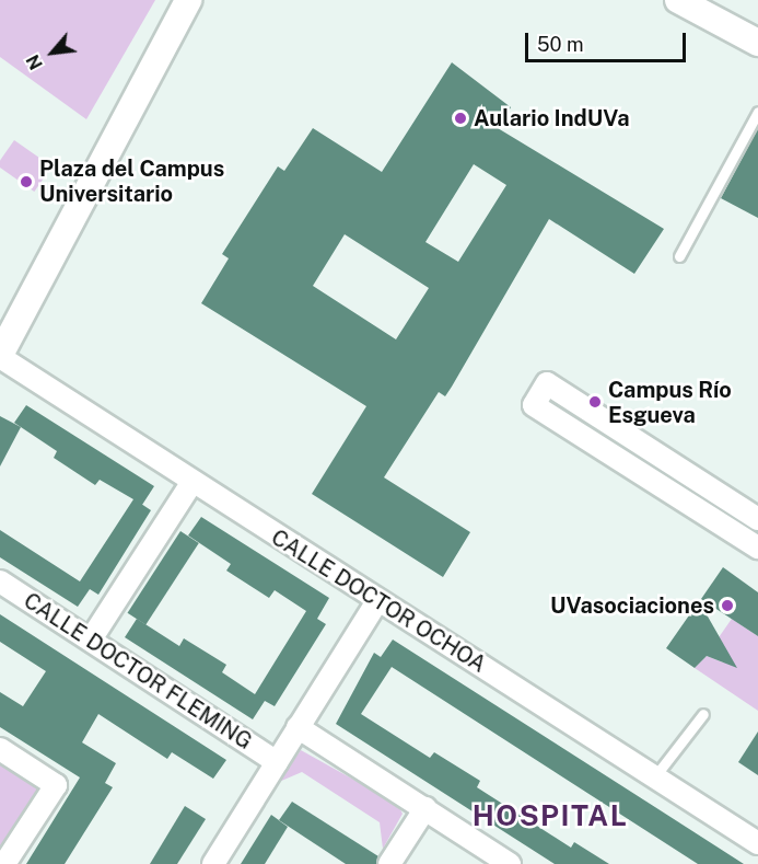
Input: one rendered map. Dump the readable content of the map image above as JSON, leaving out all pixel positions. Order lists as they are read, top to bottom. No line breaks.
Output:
{"streets":{"street":["CALLE DOCTOR OCHOA","CALLE DOCTOR FLEMING"]},"districts":["HOSPITAL"],"places":["Aulario IndUVa","Plaza del Campus Universitario","Campus Río Esgueva","UVasociaciones"],"scale_bar":"50 m","north":"bottom left"}
